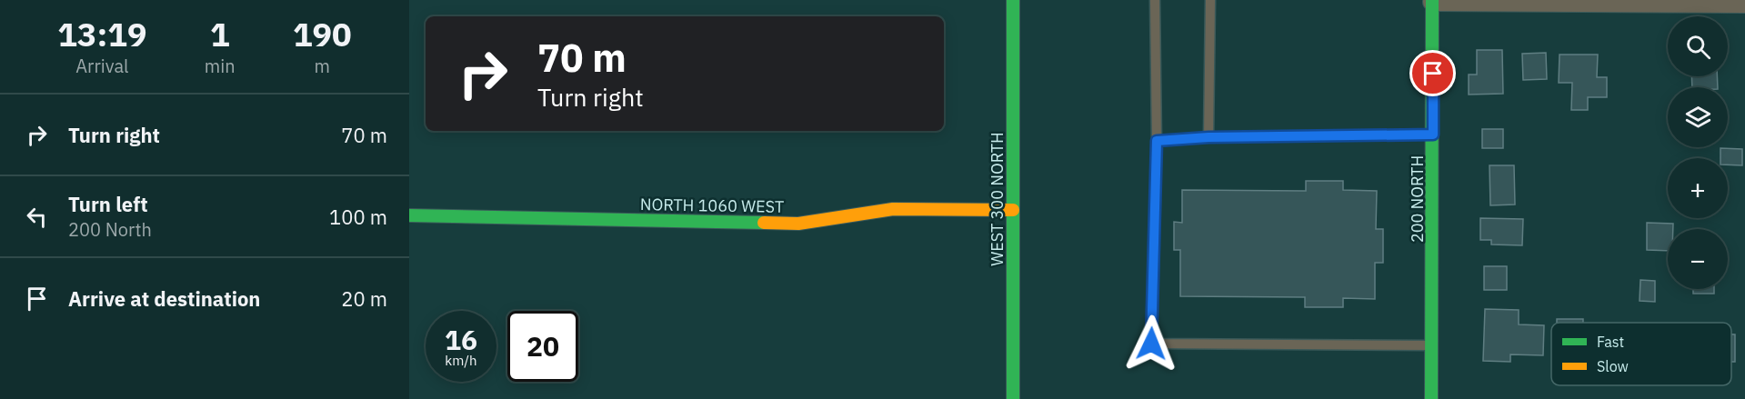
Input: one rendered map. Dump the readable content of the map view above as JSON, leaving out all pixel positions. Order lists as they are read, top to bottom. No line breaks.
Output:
{"streets":{"street":["WEST 300 NORTH","200 NORTH","NORTH 1060 WEST"]},"crossings":[["WEST 300 NORTH","NORTH 1060 WEST"]],"legend":["Fast","Slow"],"page":{"eta":["13:19","Arrival","1","min","190","m"],"map_buttons":["+","−"],"turn":["70 m","Turn right"],"list":[{"name":"Turn right","value":"70 m"},{"name":"Turn left","note":"200 North","value":"100 m"},{"name":"Arrive at destination","value":"20 m"}],"speed":"16 km/h","limit":"20"}}
